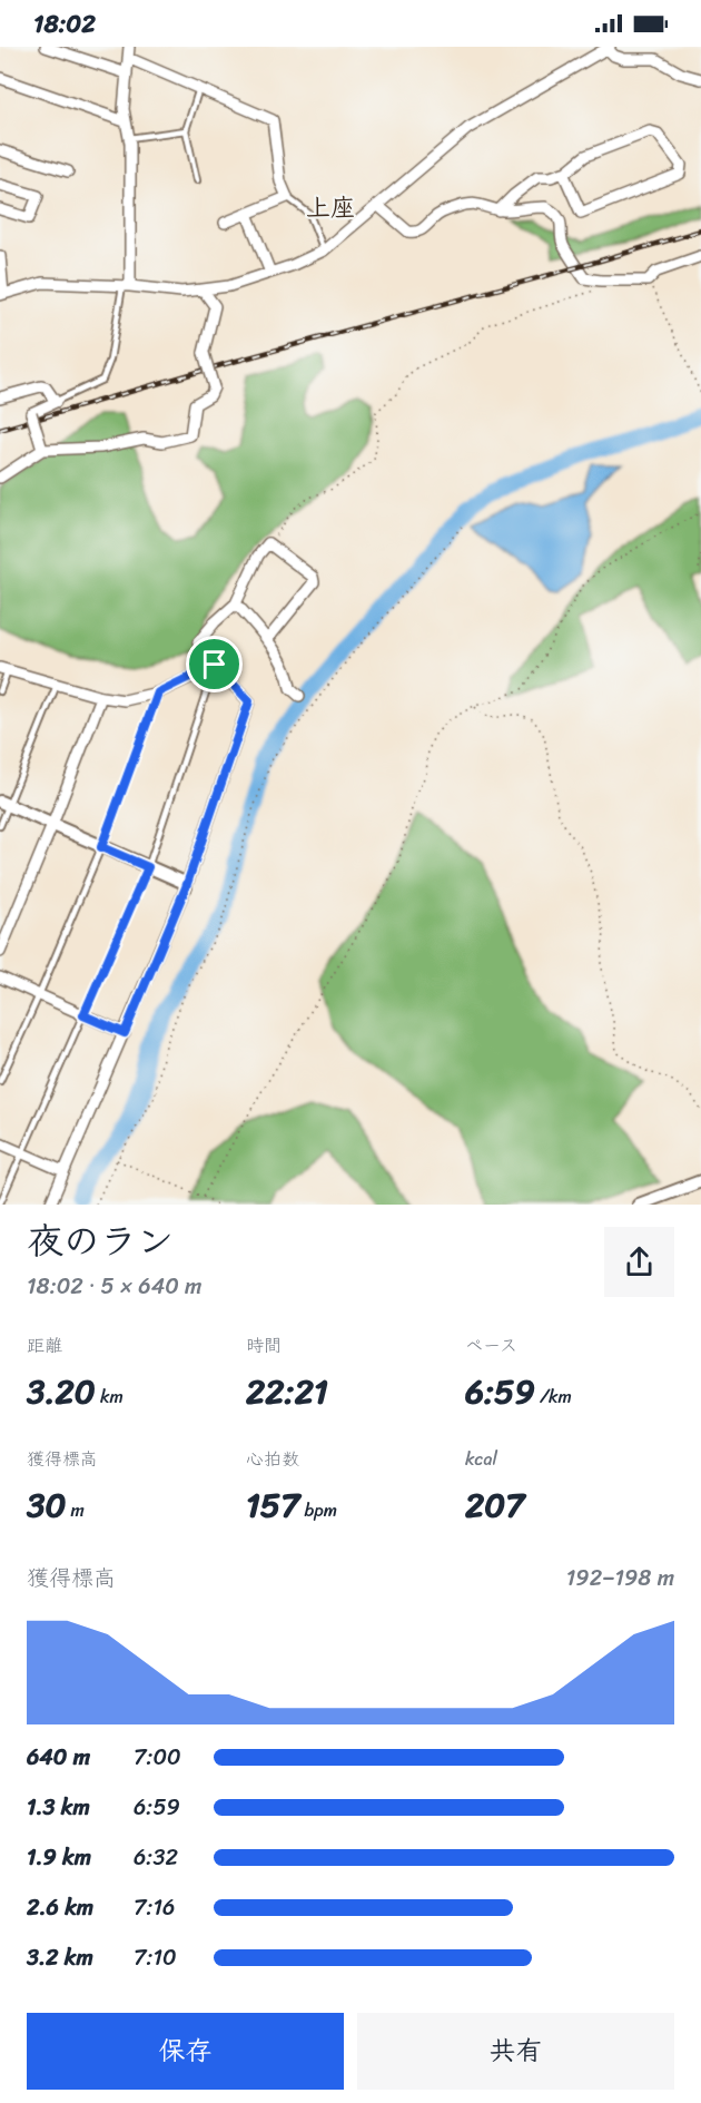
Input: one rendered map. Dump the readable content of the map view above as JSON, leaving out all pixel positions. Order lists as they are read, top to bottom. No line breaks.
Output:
{"districts":["上座"],"page":{"status":"18:02","heading":["夜のラン","18:02 · 5 × 640 m"],"stats":[["距離","3.20 km"],["時間","22:21"],["ペース","6:59 /km"],["獲得標高","30 m"],["心拍数","157 bpm"],["kcal","207"]],"chart":["獲得標高","192–198 m"],"list":[{"name":"640 m","note":"7:00"},{"name":"1.3 km","note":"6:59"},{"name":"1.9 km","note":"6:32"},{"name":"2.6 km","note":"7:16"},{"name":"3.2 km","note":"7:10"}],"buttons":["保存","共有"]}}
